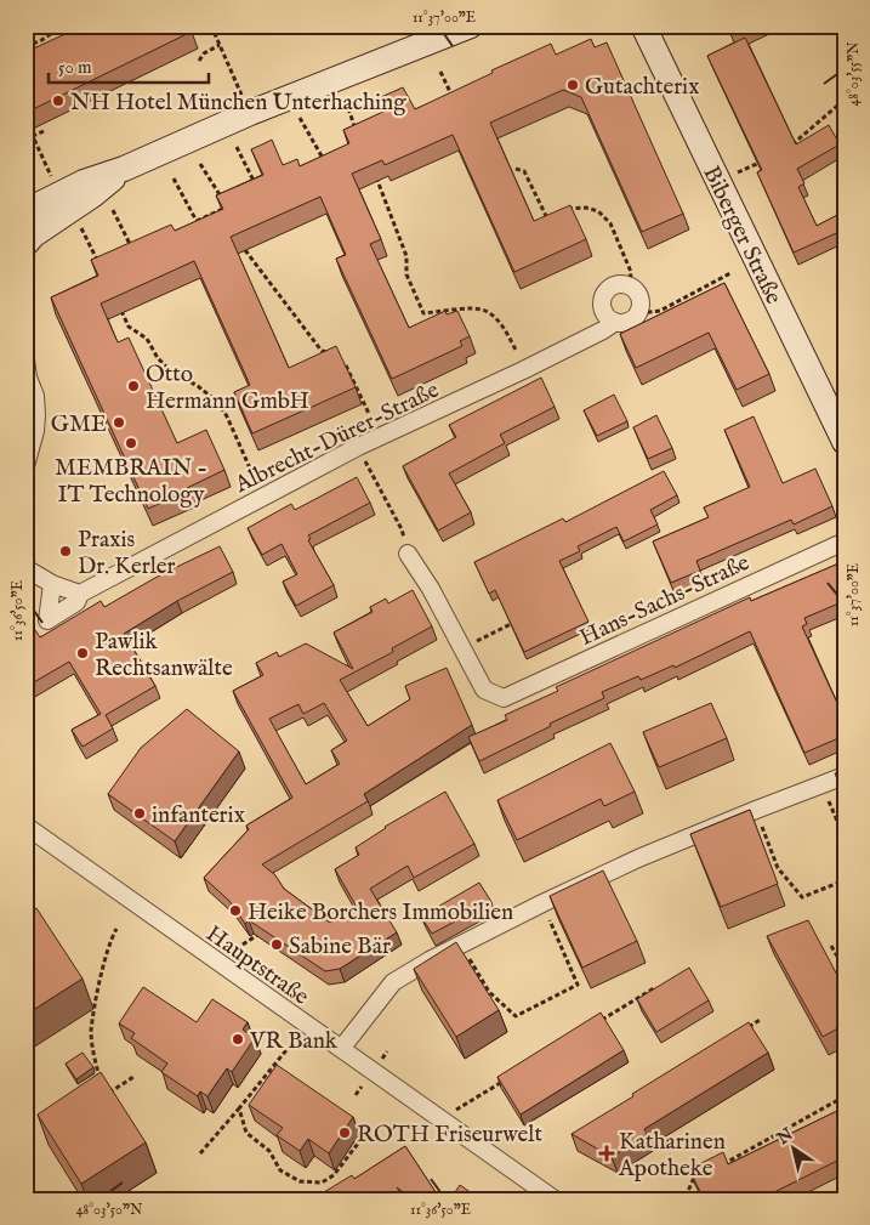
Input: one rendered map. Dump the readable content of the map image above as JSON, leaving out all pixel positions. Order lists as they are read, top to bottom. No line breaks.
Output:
{"streets":{"main road":["Biberger Straße"],"street":["Albrecht-Dürer-Straße","Hans-Sachs-Straße","Hauptstraße"]},"places":{"other":["Gutachterix","NH Hotel München Unterhaching","Otto Hermann GmbH","GME","MEMBRAIN - IT Technology","Praxis Dr. Kerler","Pawlik Rechtsanwälte","infanterix","Heike Borchers Immobilien","Sabine Bär","VR Bank","ROTH Friseurwelt"],"health":["Katharinen Apotheke"]},"scale_bar":"50 m","north":"top left","coordinates":["11°37'00\"E","48°03'55\"N","11°36'50\"E","48°03'50\"N"]}
